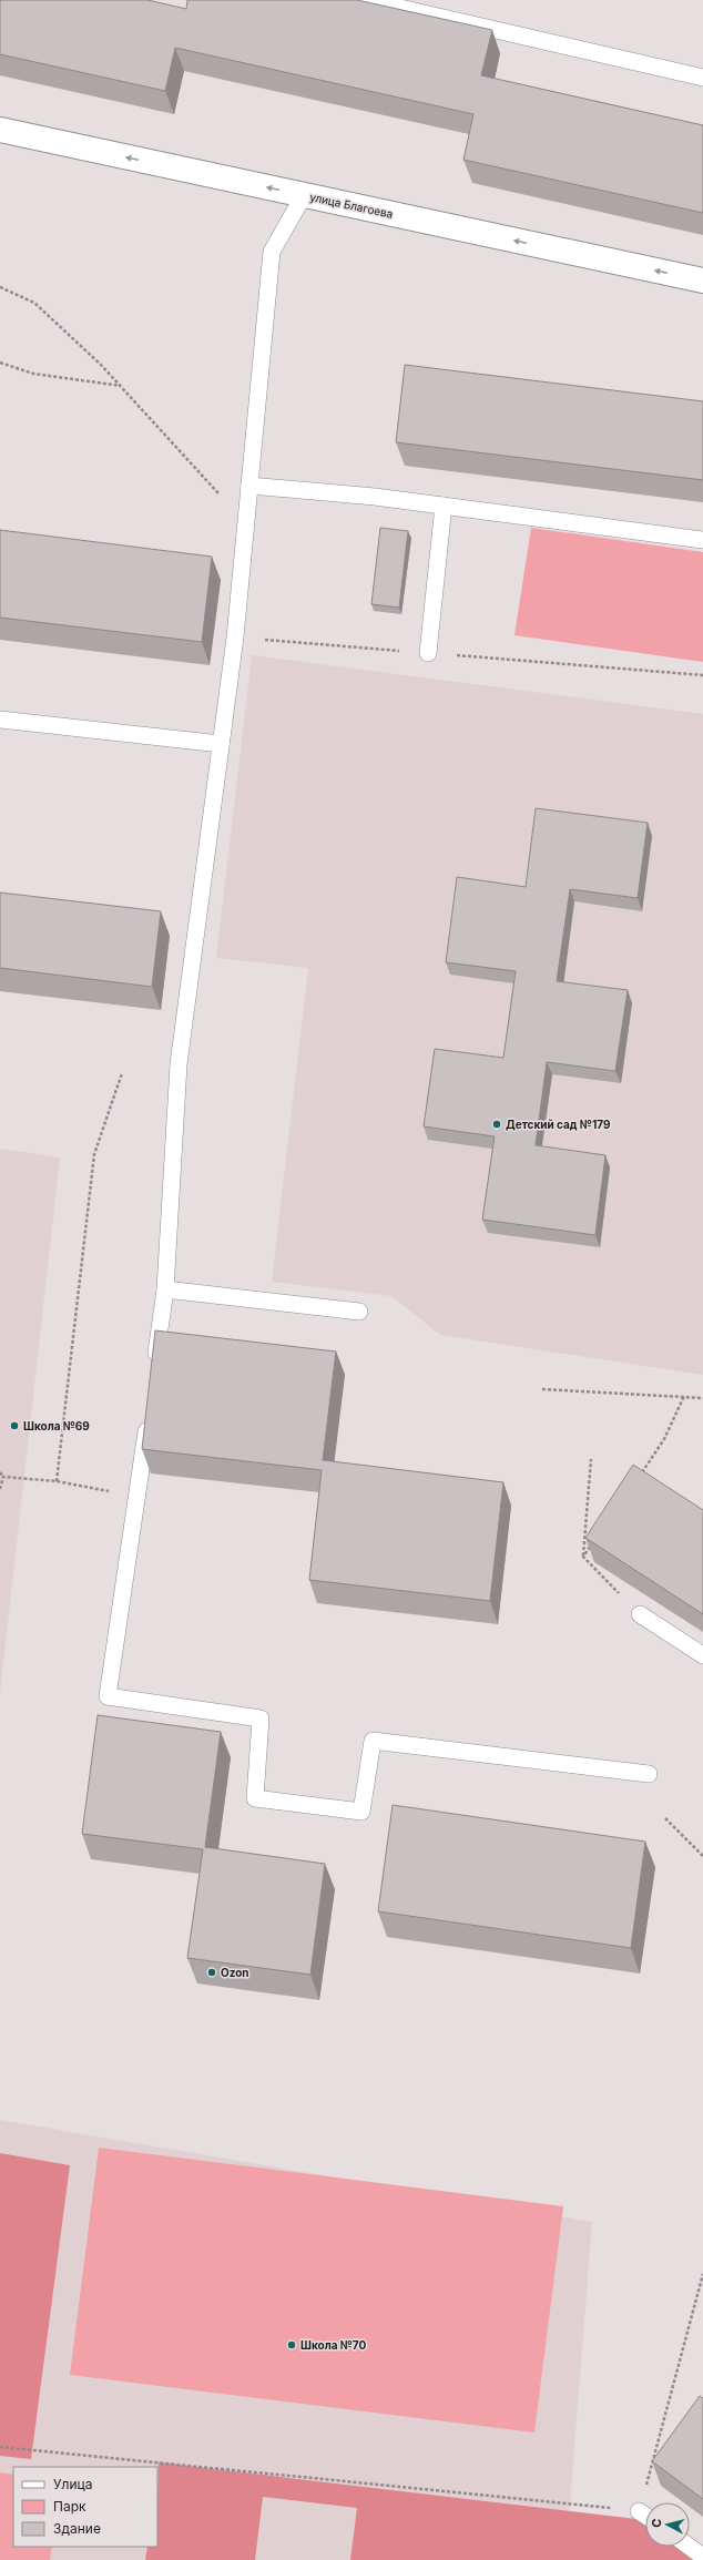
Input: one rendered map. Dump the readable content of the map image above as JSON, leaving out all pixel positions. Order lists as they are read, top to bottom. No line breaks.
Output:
{"streets":{"street":["улица Благоева"]},"one_way":["улица Благоева"],"places":["Детский сад №179","Школа №69","Ozon","Школа №70"],"legend":["Улица","Парк","Здание"],"north":"left"}
